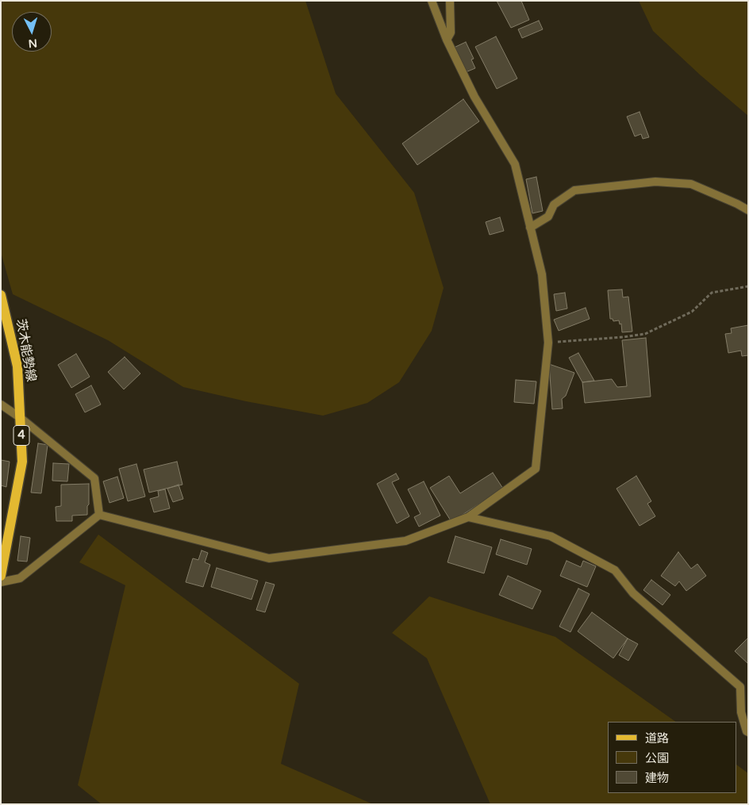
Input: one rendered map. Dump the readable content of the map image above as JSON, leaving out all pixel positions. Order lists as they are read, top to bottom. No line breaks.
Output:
{"streets":{"main road":["茨木能勢線","4"]},"legend":["道路","公園","建物"],"north":"bottom"}
